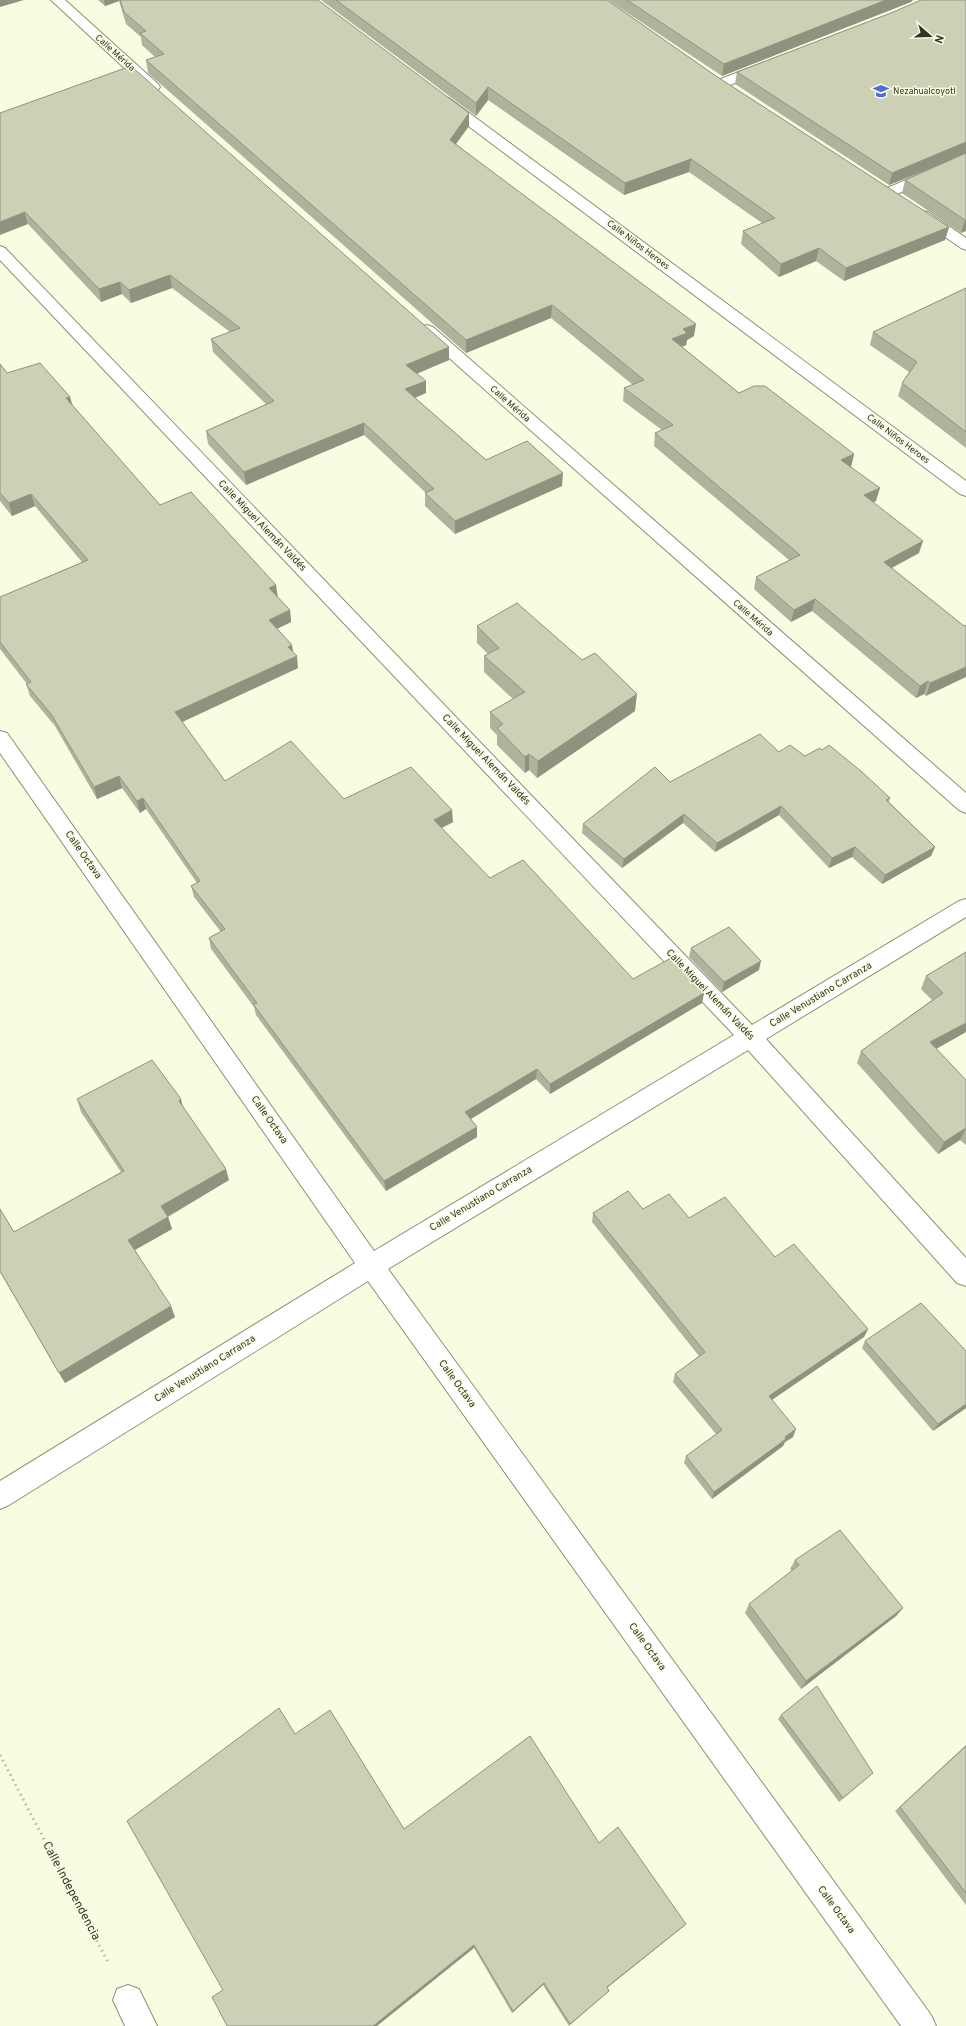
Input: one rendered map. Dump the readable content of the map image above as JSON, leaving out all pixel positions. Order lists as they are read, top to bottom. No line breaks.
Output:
{"streets":{"street":["Calle Mérida","Calle Niños Heroes","Calle Miguel Alemán Valdés","Calle Octava","Calle Venustiano Carranza"],"path":["Calle Independencia"]},"crossings":[["Calle Miguel Alemán Valdés","Calle Venustiano Carranza"],["Calle Octava","Calle Venustiano Carranza"]],"places":{"school or university":["Nezahualcoyotl"]},"north":"right"}
